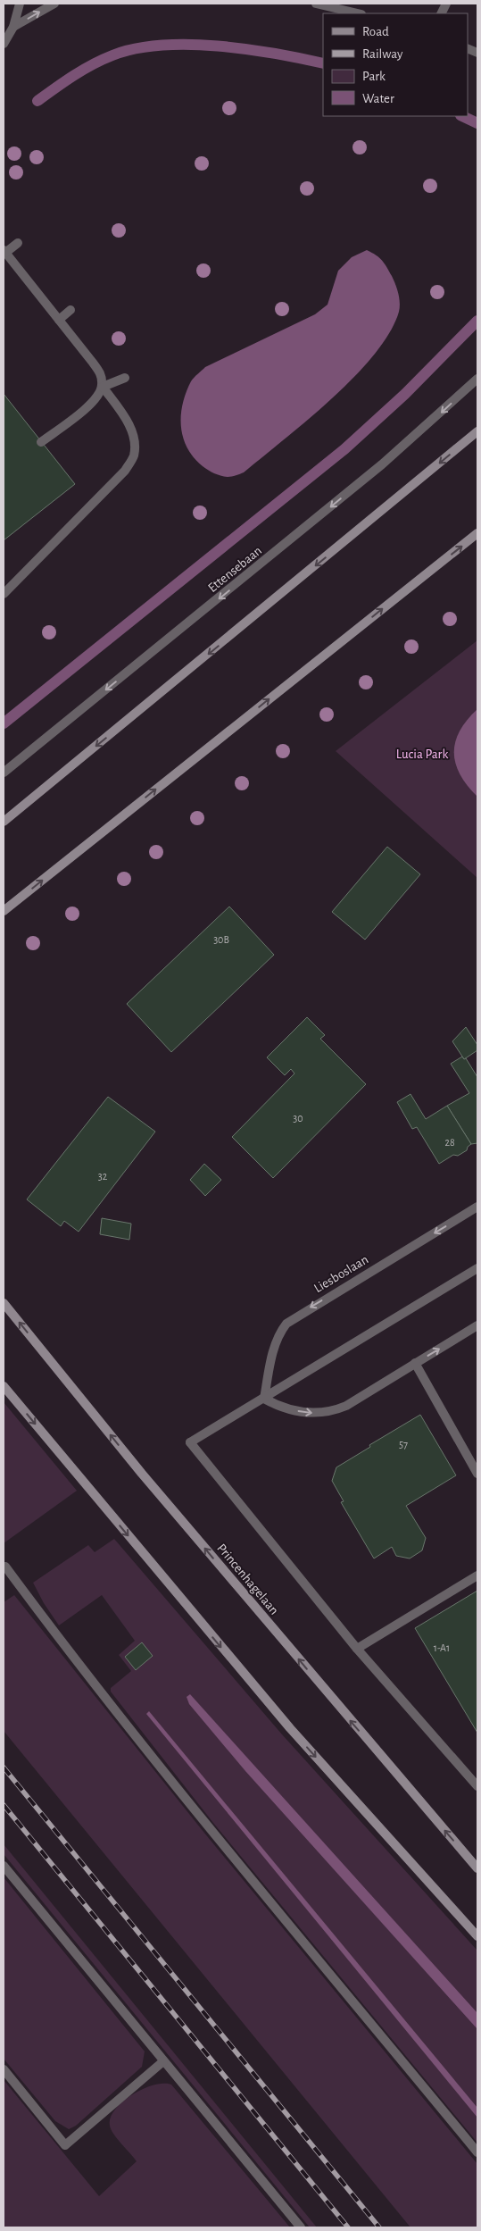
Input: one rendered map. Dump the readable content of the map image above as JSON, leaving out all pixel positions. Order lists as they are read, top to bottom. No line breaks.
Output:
{"streets":{"main road":["Princenhagelaan"],"street":["Ettensebaan","Liesboslaan"]},"one_way":["Ettensebaan"],"parks":["Lucia Park"],"house_numbers":["30B","30","28","32","57","1-A1"],"legend":["Road","Railway","Park","Water"]}
